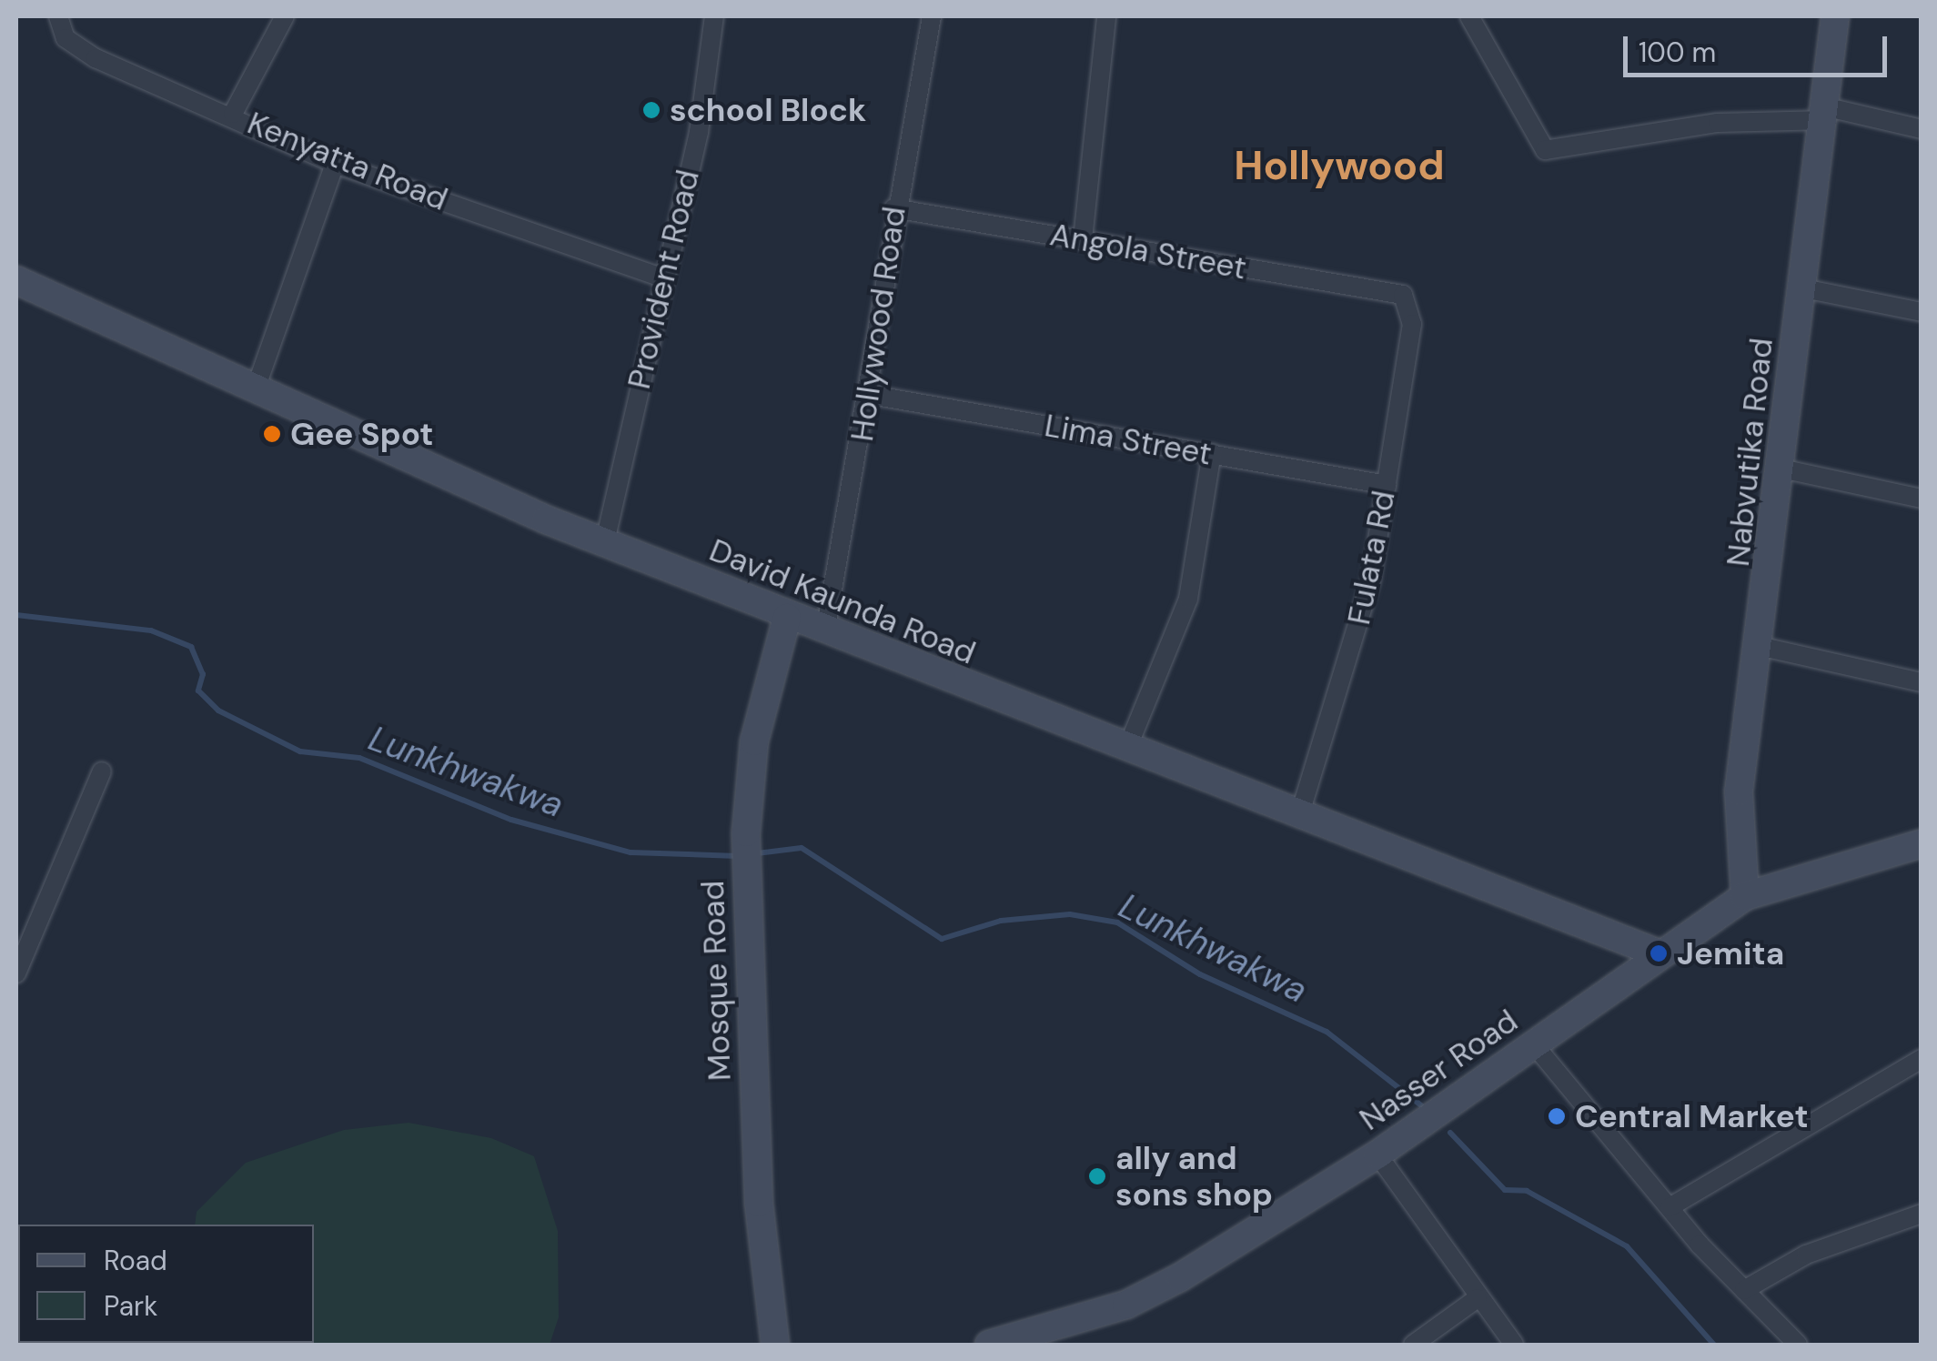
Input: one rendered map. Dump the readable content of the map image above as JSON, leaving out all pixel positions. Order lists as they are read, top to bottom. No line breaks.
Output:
{"streets":{"street":["Kenyatta Road","Angola Street","Provident Road","Hollywood Road","Lima Street","Nabvutika Road","Fulata Rd","David Kaunda Road","Mosque Road","Nasser Road"]},"crossings":[["Kenyatta Road","Provident Road"],["Angola Street","Hollywood Road"],["Angola Street","Fulata Rd"],["Provident Road","David Kaunda Road"],["Hollywood Road","Lima Street"],["Hollywood Road","David Kaunda Road"],["Lima Street","Fulata Rd"],["Nabvutika Road","Nasser Road"],["Fulata Rd","David Kaunda Road"],["David Kaunda Road","Mosque Road"],["David Kaunda Road","Nasser Road"]],"districts":["Hollywood"],"water":["Lunkhwakwa"],"places":["school Block","Gee Spot","Jemita","Central Market","ally and sons shop"],"legend":["Road","Park"],"scale_bar":"100 m"}
